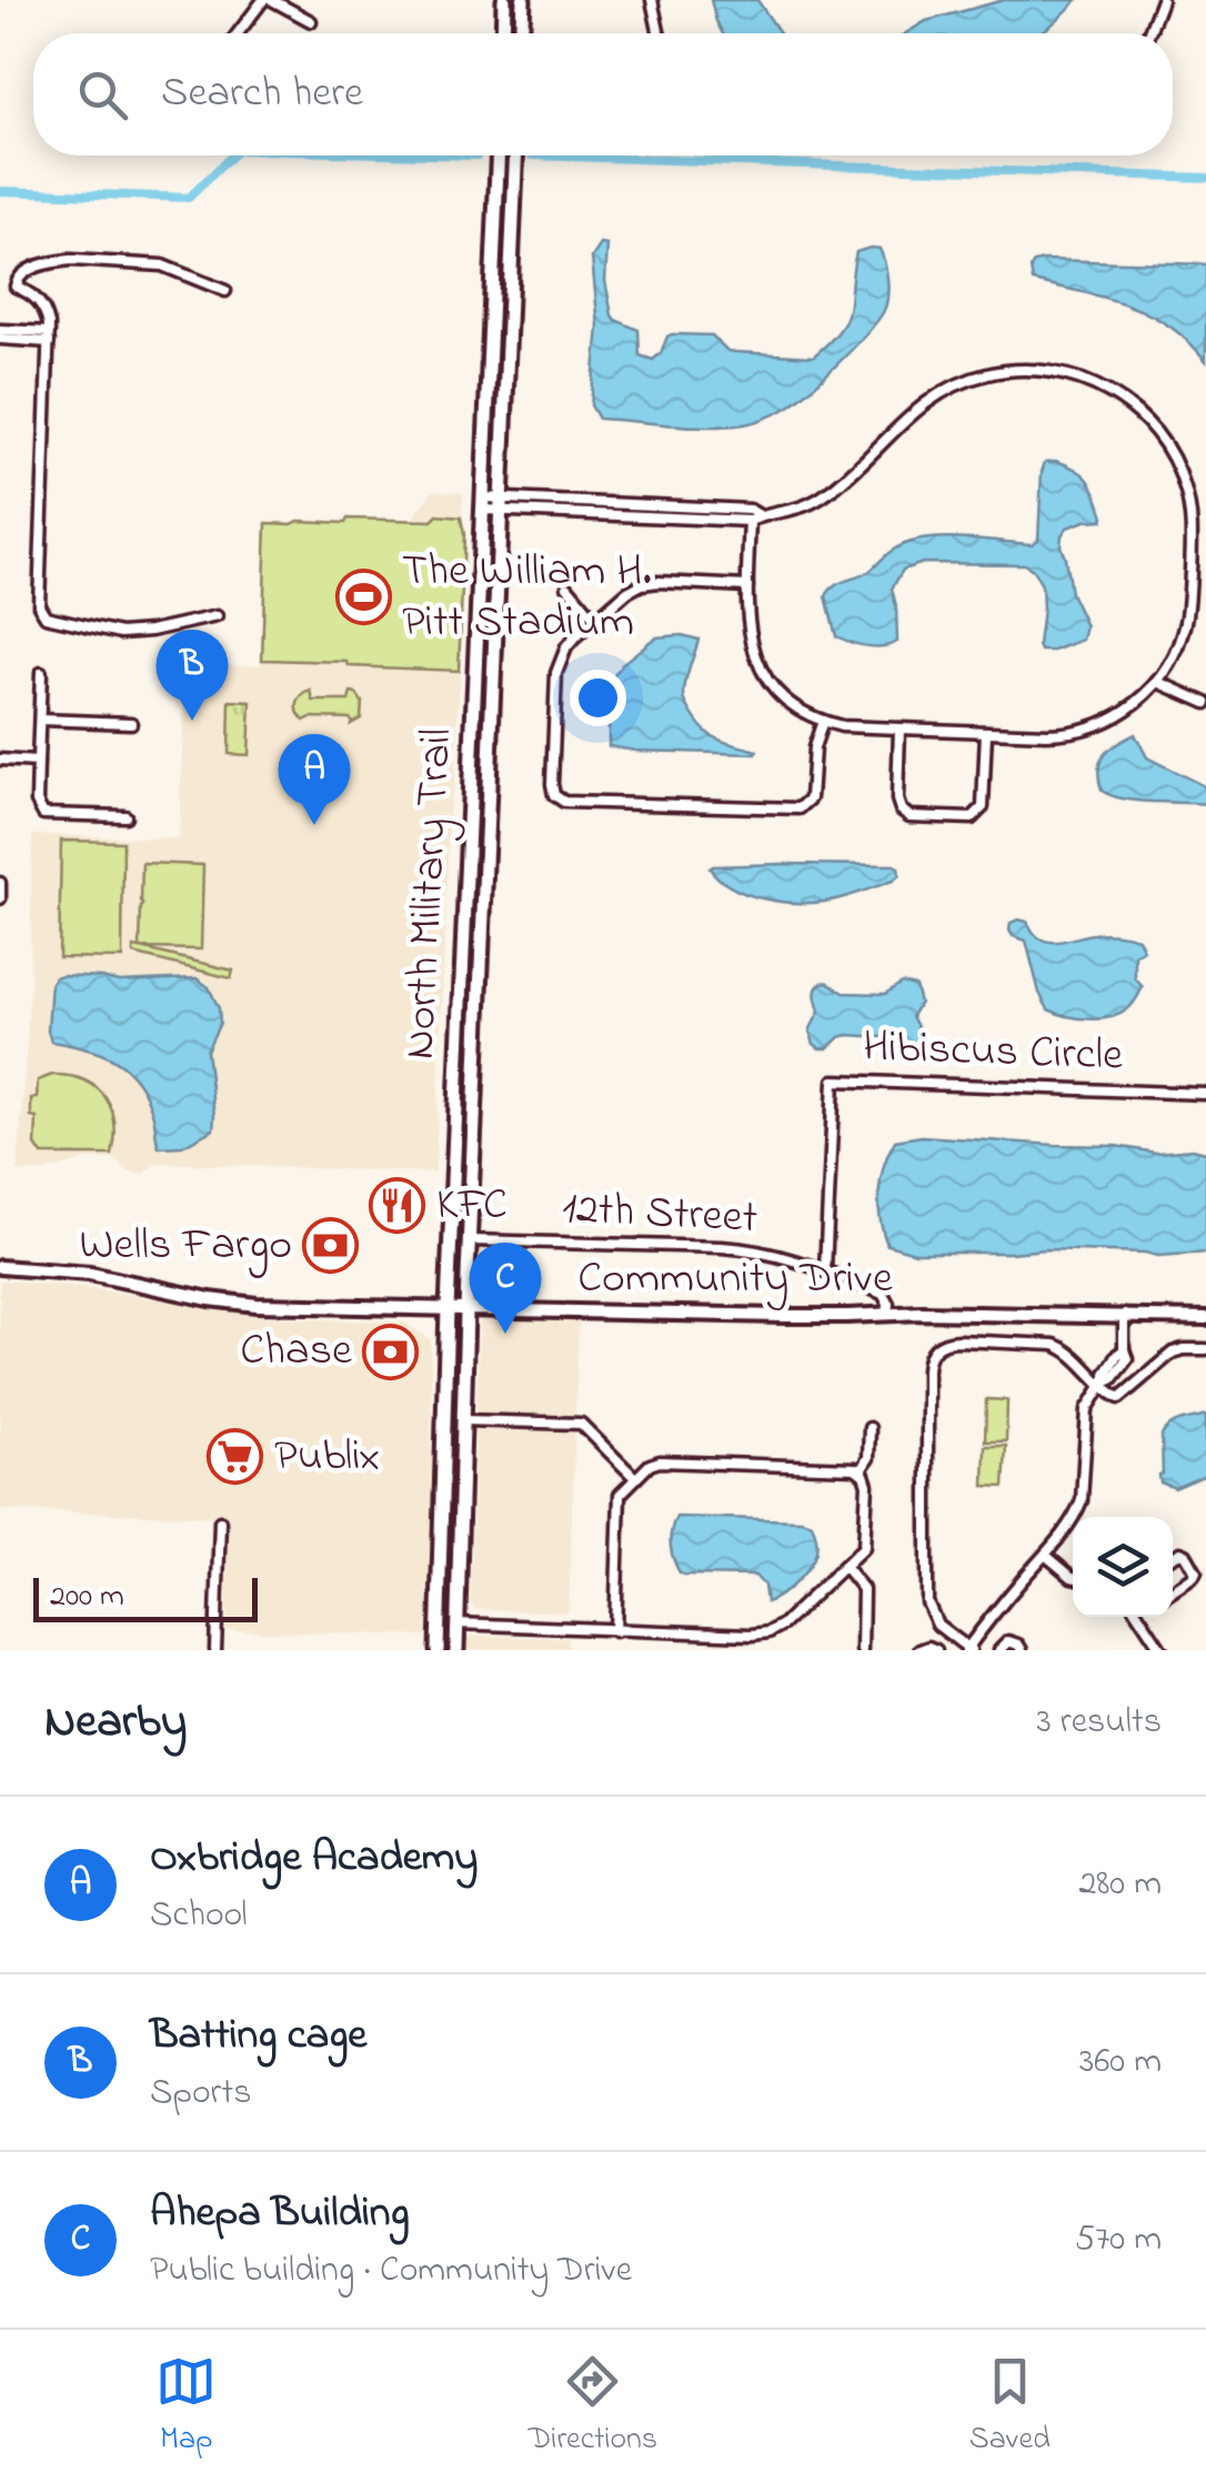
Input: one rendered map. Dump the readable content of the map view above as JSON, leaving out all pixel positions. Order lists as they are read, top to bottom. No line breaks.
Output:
{"streets":{"main road":["North Military Trail"],"street":["Hibiscus Circle","12th Street","Community Drive"]},"crossings":[["North Military Trail","12th Street"],["North Military Trail","Community Drive"],["Hibiscus Circle","12th Street"],["12th Street","Community Drive"]],"places":{"sports":["The William H. Pitt Stadium"],"restaurant":["KFC"],"bank":["Wells Fargo","Chase"],"supermarket":["Publix"]},"scale_bar":"200 m","page":{"search":"Search here","pins":["B","A","C"],"scale":"200 m","heading":["Nearby","3 results"],"list":[{"mark":"A","name":"Oxbridge Academy","note":"School","value":"280 m"},{"mark":"B","name":"Batting cage","note":"Sports","value":"360 m"},{"mark":"C","name":"Ahepa Building","note":"Public building · Community Drive","value":"570 m"}],"nav":["Map","Directions","Saved"]}}
